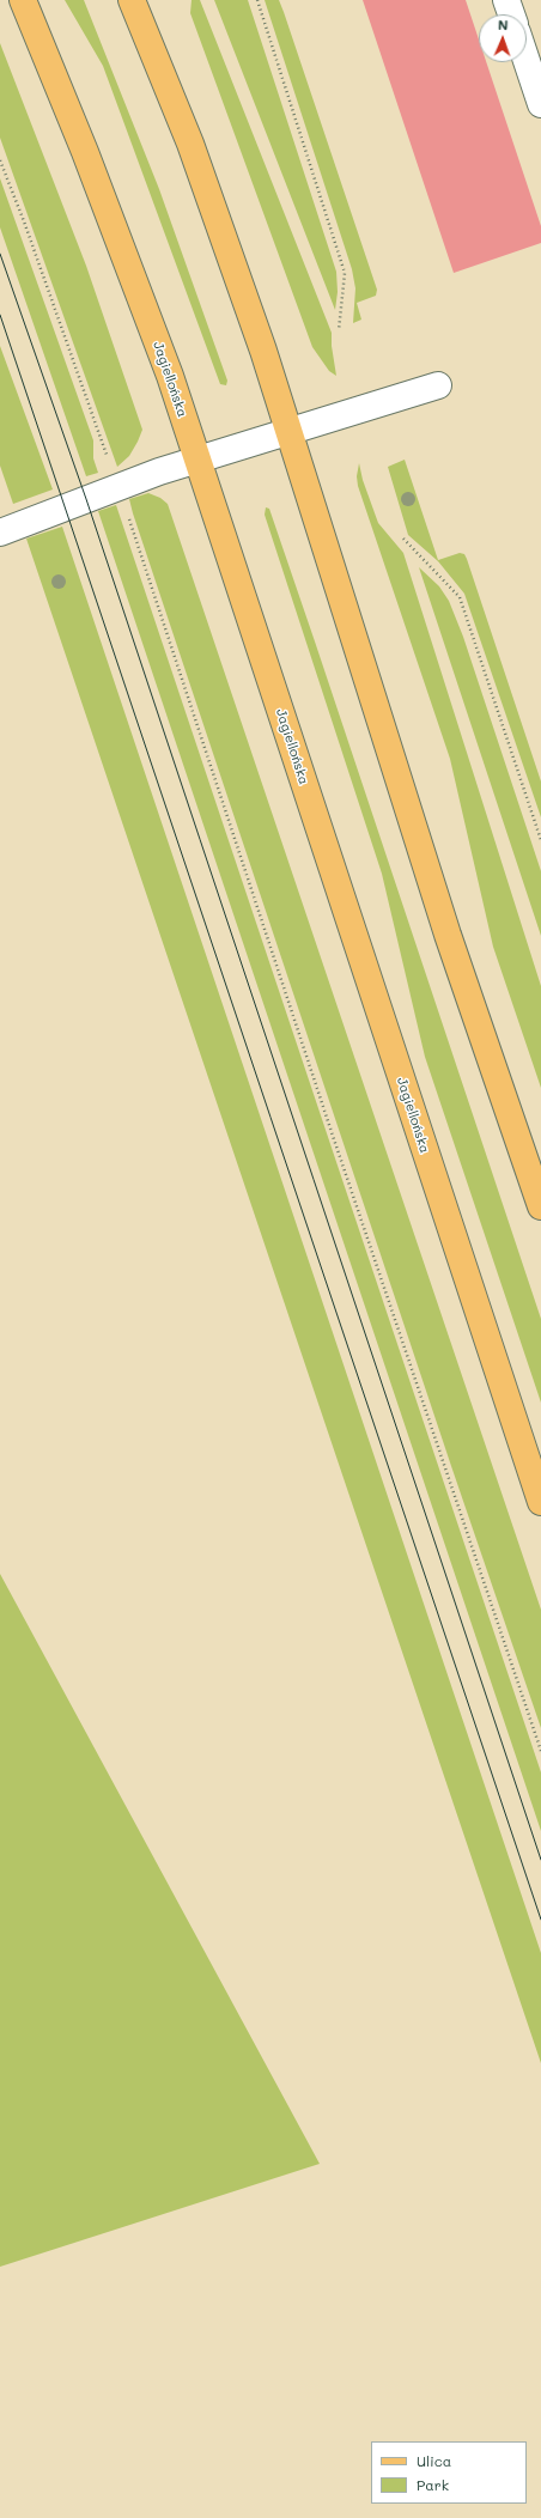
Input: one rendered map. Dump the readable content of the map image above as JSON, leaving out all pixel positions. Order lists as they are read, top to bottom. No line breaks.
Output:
{"streets":{"main road":["Jagiellońska"]},"legend":["Ulica","Park"],"north":"top"}
